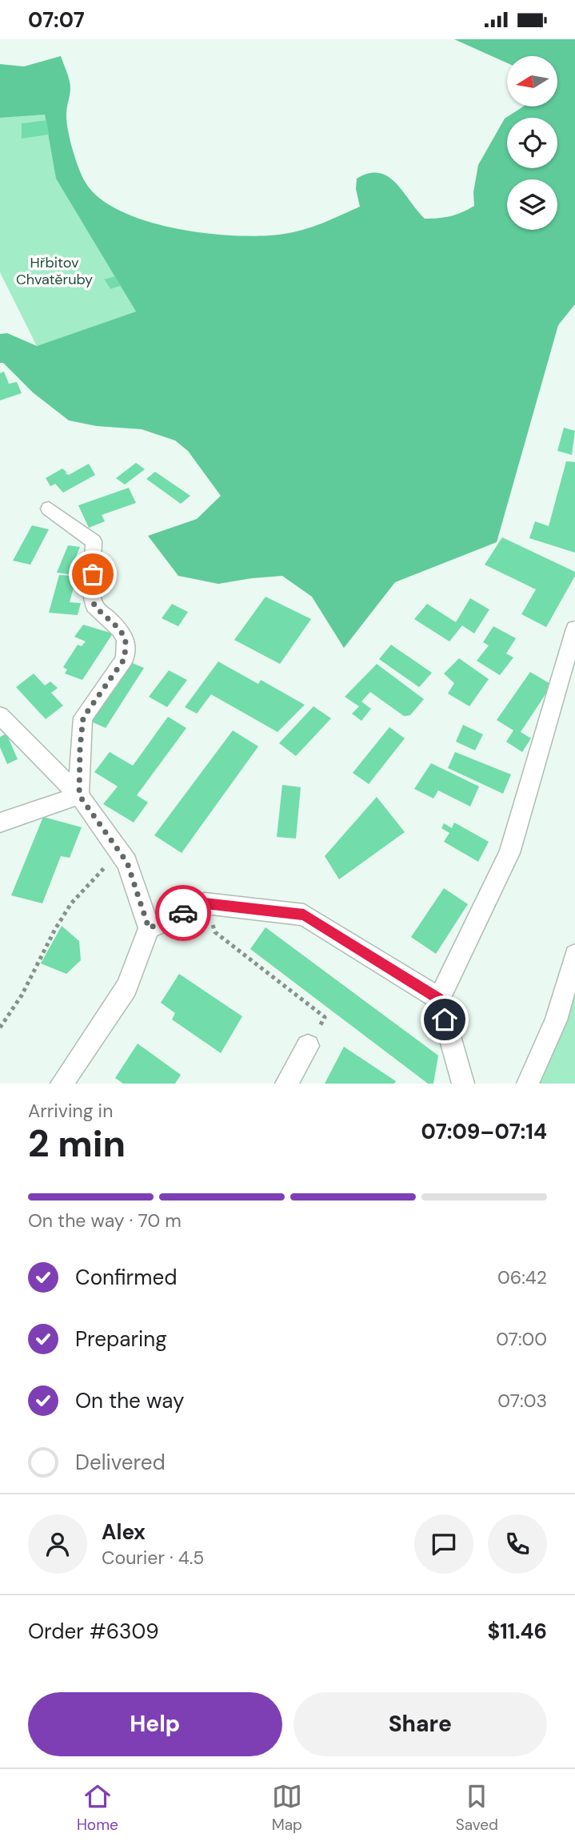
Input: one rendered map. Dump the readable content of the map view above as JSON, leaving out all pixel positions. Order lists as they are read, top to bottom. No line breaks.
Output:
{"parks":["Hřbitov Chvatěruby"],"north":"left","page":{"status":"07:07","heading":["2 min","Arriving in","07:09–07:14"],"panel":["Alex","Courier · 4.5","Order #6309","$11.46"],"bar":"On the way · 70 m","list":[["Confirmed","06:42"],["Preparing","07:00"],["On the way","07:03"],"Delivered"],"buttons":["Help","Share"],"tabs":["Home","Map","Saved"]}}
